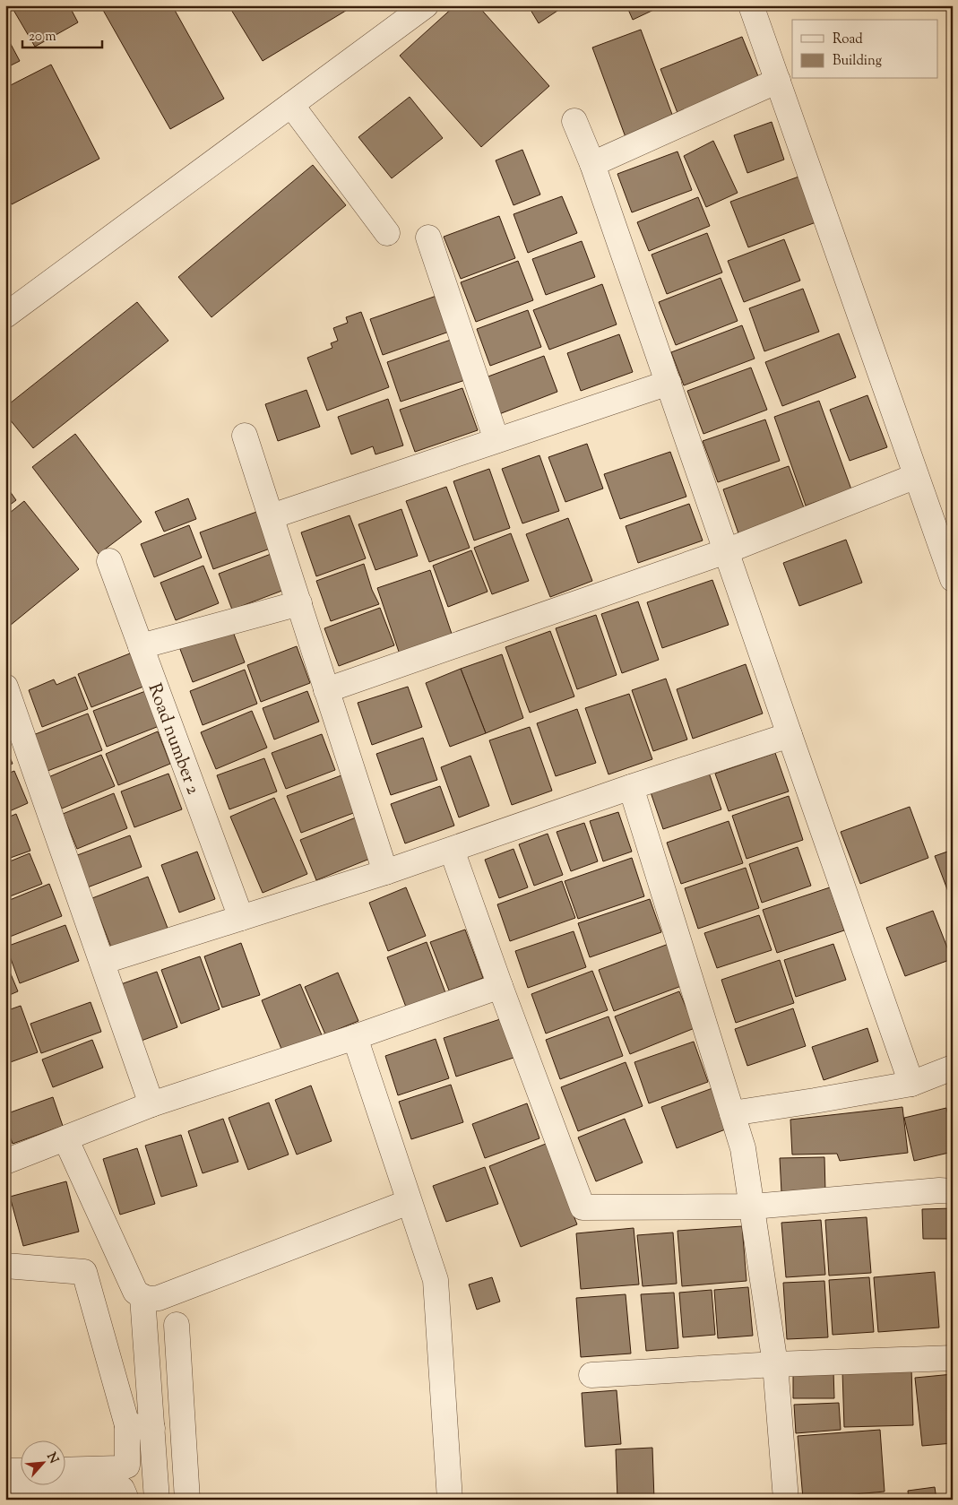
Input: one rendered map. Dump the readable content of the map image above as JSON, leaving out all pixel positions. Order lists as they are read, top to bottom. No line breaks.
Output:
{"streets":{"street":["Road number 2"]},"legend":["Road","Building"],"scale_bar":"20 m","north":"top right"}
